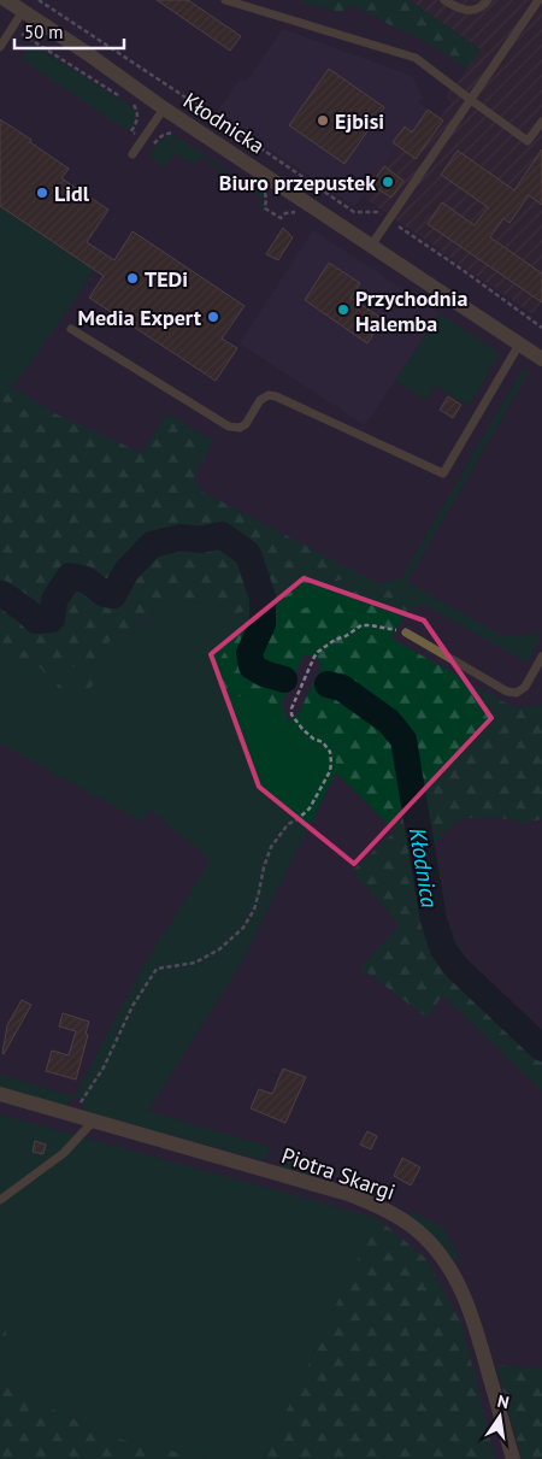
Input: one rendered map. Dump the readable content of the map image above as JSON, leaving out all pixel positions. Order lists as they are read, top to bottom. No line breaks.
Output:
{"streets":{"street":["Kłodnicka","Piotra Skargi"]},"water":["Kłodnica"],"places":["Ejbisi","Biuro przepustek","Lidl","TEDi","Przychodnia Halemba","Media Expert"],"scale_bar":"50 m","north":"top"}
